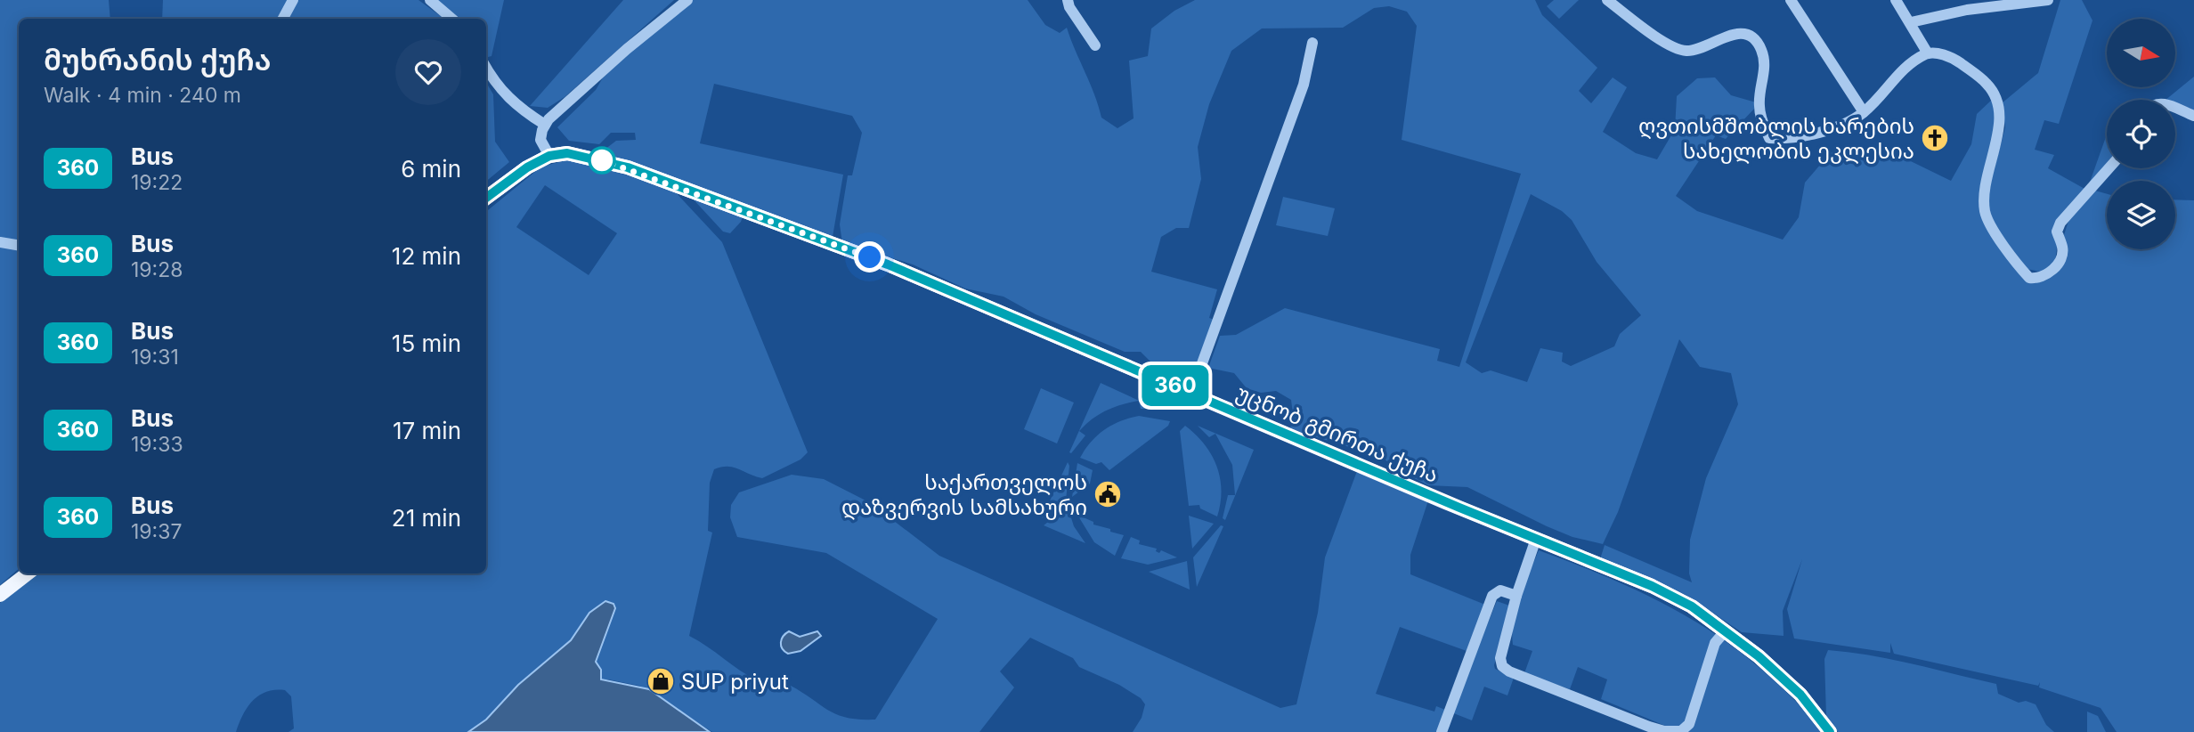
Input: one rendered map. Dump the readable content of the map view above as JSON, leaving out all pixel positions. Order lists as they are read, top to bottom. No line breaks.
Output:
{"streets":{"main road":["უცნობ გმირთა ქუჩა"]},"places":{"church":["ღვთისმშობლის ხარების სახელობის ეკლესია"],"public building":["საქართველოს დაზვერვის სამსახური"],"shop":["SUP priyut"]},"lines":["bus line 360"],"north":"right","page":{"on_map":"360","heading":["მუხრანის ქუჩა","Walk · 4 min · 240 m"],"list":[{"mark":"360","name":"Bus","note":"19:22","value":"6 min"},{"mark":"360","name":"Bus","note":"19:28","value":"12 min"},{"mark":"360","name":"Bus","note":"19:31","value":"15 min"},{"mark":"360","name":"Bus","note":"19:33","value":"17 min"},{"mark":"360","name":"Bus","note":"19:37","value":"21 min"}]}}
